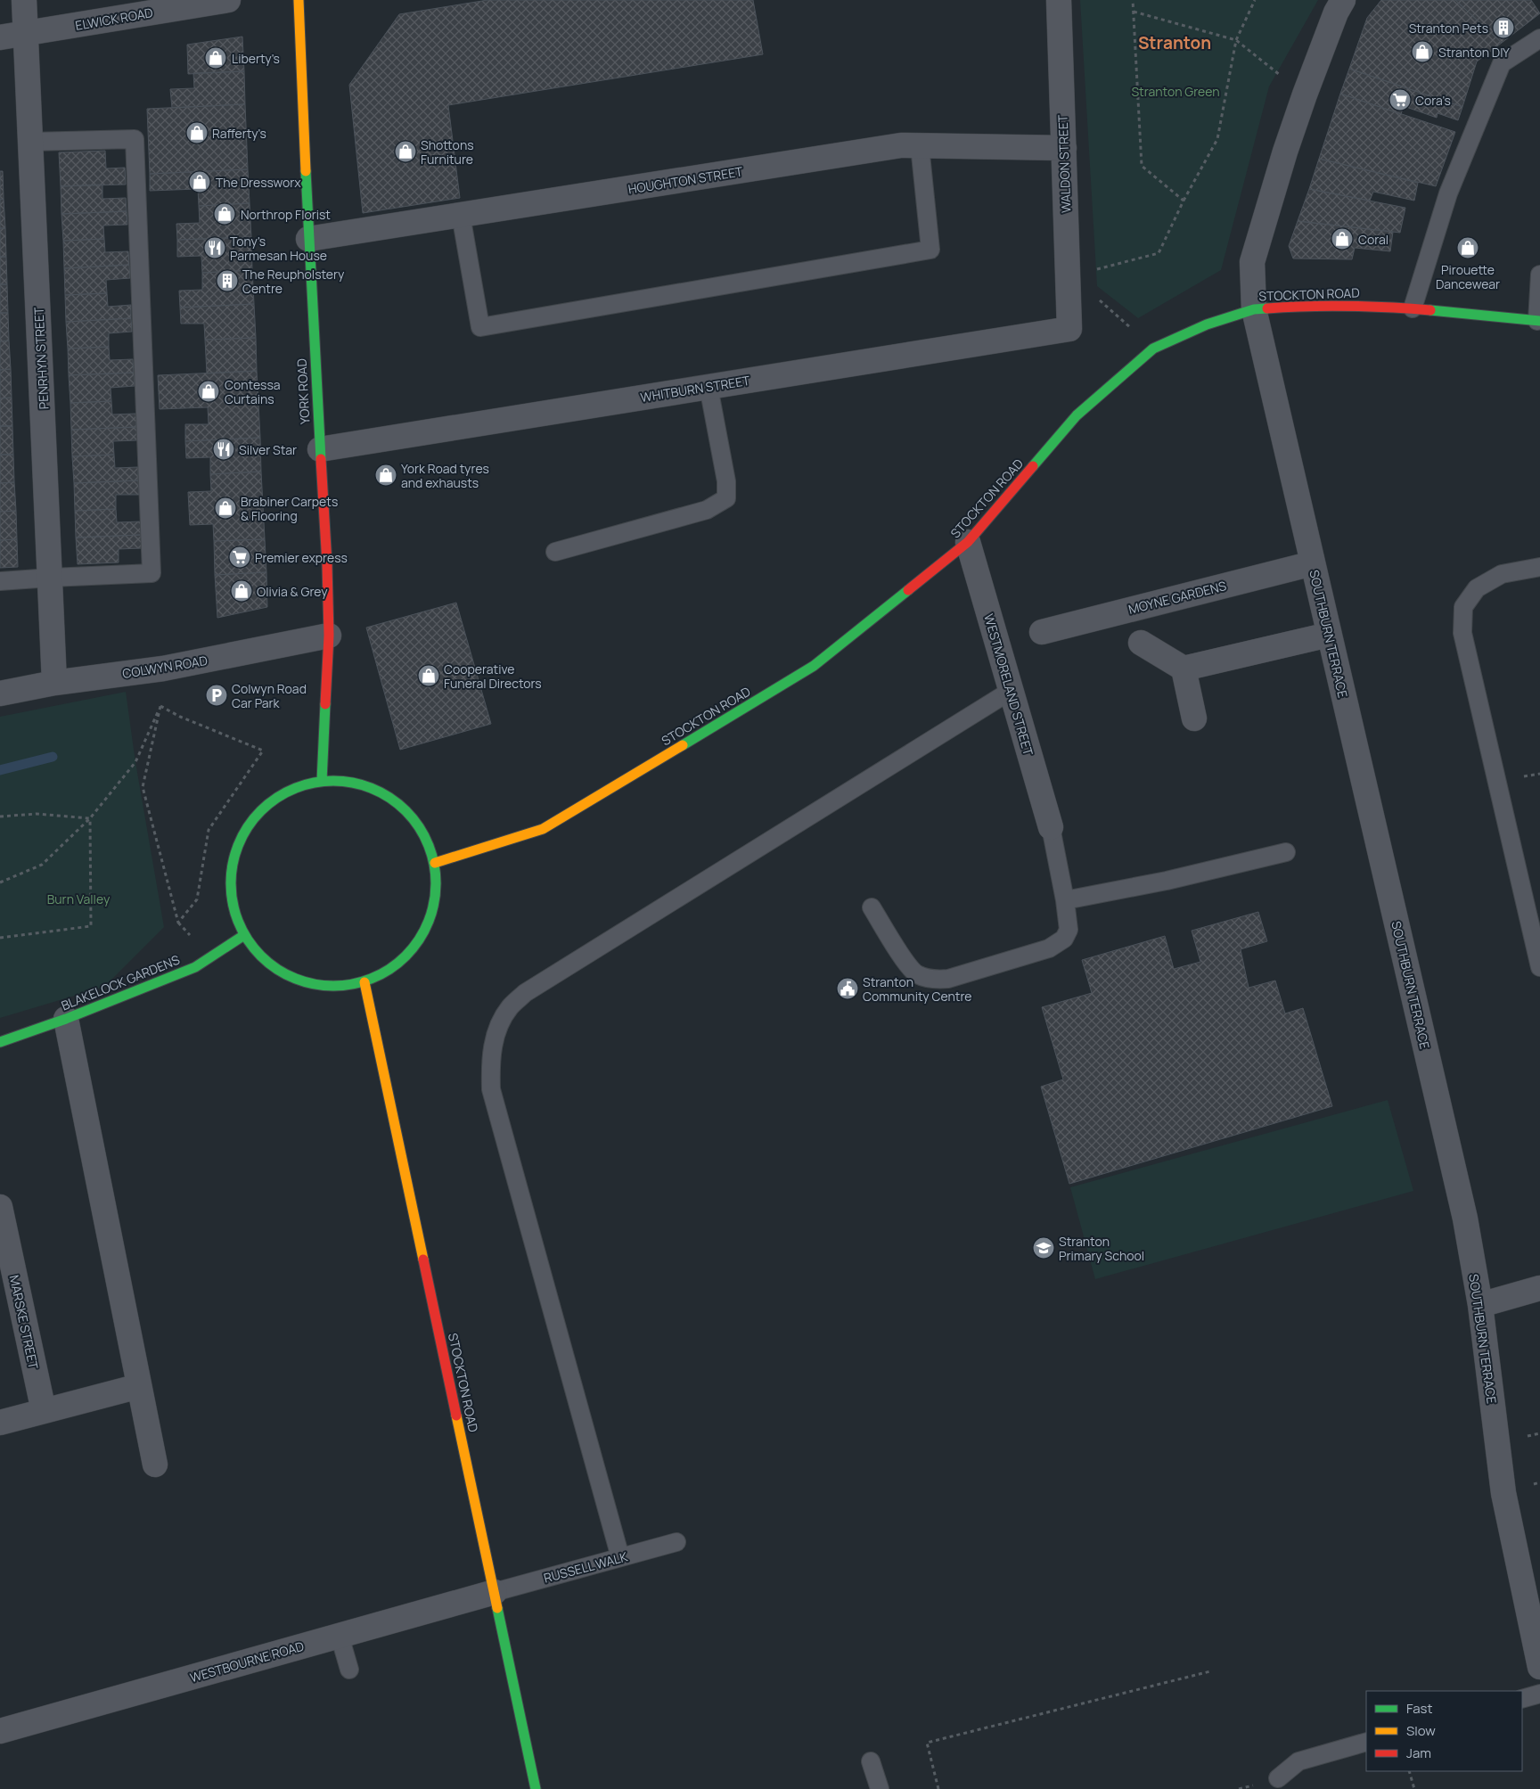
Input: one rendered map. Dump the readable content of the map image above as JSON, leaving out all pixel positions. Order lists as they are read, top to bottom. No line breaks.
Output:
{"streets":{"main road":["STOCKTON ROAD","YORK ROAD","BLAKELOCK GARDENS"],"street":["ELWICK ROAD","WALDON STREET","HOUGHTON STREET","PENRHYN STREET","WHITBURN STREET","MOYNE GARDENS","SOUTHBURN TERRACE","COLWYN ROAD","WESTMORELAND STREET","MARSKE STREET","WESTBOURNE ROAD"],"lane":["RUSSELL WALK"]},"crossings":[["ELWICK ROAD","PENRHYN STREET"],["WALDON STREET","HOUGHTON STREET"],["WALDON STREET","WHITBURN STREET"],["HOUGHTON STREET","YORK ROAD"],["STOCKTON ROAD","SOUTHBURN TERRACE"],["STOCKTON ROAD","WESTMORELAND STREET"],["STOCKTON ROAD","RUSSELL WALK"],["STOCKTON ROAD","WESTBOURNE ROAD"],["PENRHYN STREET","COLWYN ROAD"],["WHITBURN STREET","YORK ROAD"],["YORK ROAD","COLWYN ROAD"],["MOYNE GARDENS","SOUTHBURN TERRACE"],["RUSSELL WALK","WESTBOURNE ROAD"]],"districts":["Stranton"],"parks":["Stranton Green","Burn Valley"],"places":{"building":["Stranton Pets","The Reupholstery Centre"],"shop":["Stranton DIY","Liberty's","Rafferty's","Shottons Furniture","The Dressworx","Northrop Florist","Coral","Pirouette Dancewear","Contessa Curtains","York Road tyres and exhausts","Brabiner Carpets & Flooring","Olivia & Grey","Cooperative Funeral Directors"],"supermarket":["Cora's","Premier express"],"restaurant":["Tony's Parmesan House","Silver Star"],"parking":["Colwyn Road Car Park"],"public building":["Stranton Community Centre"],"school or university":["Stranton Primary School"]},"legend":["Fast","Slow","Jam"]}
